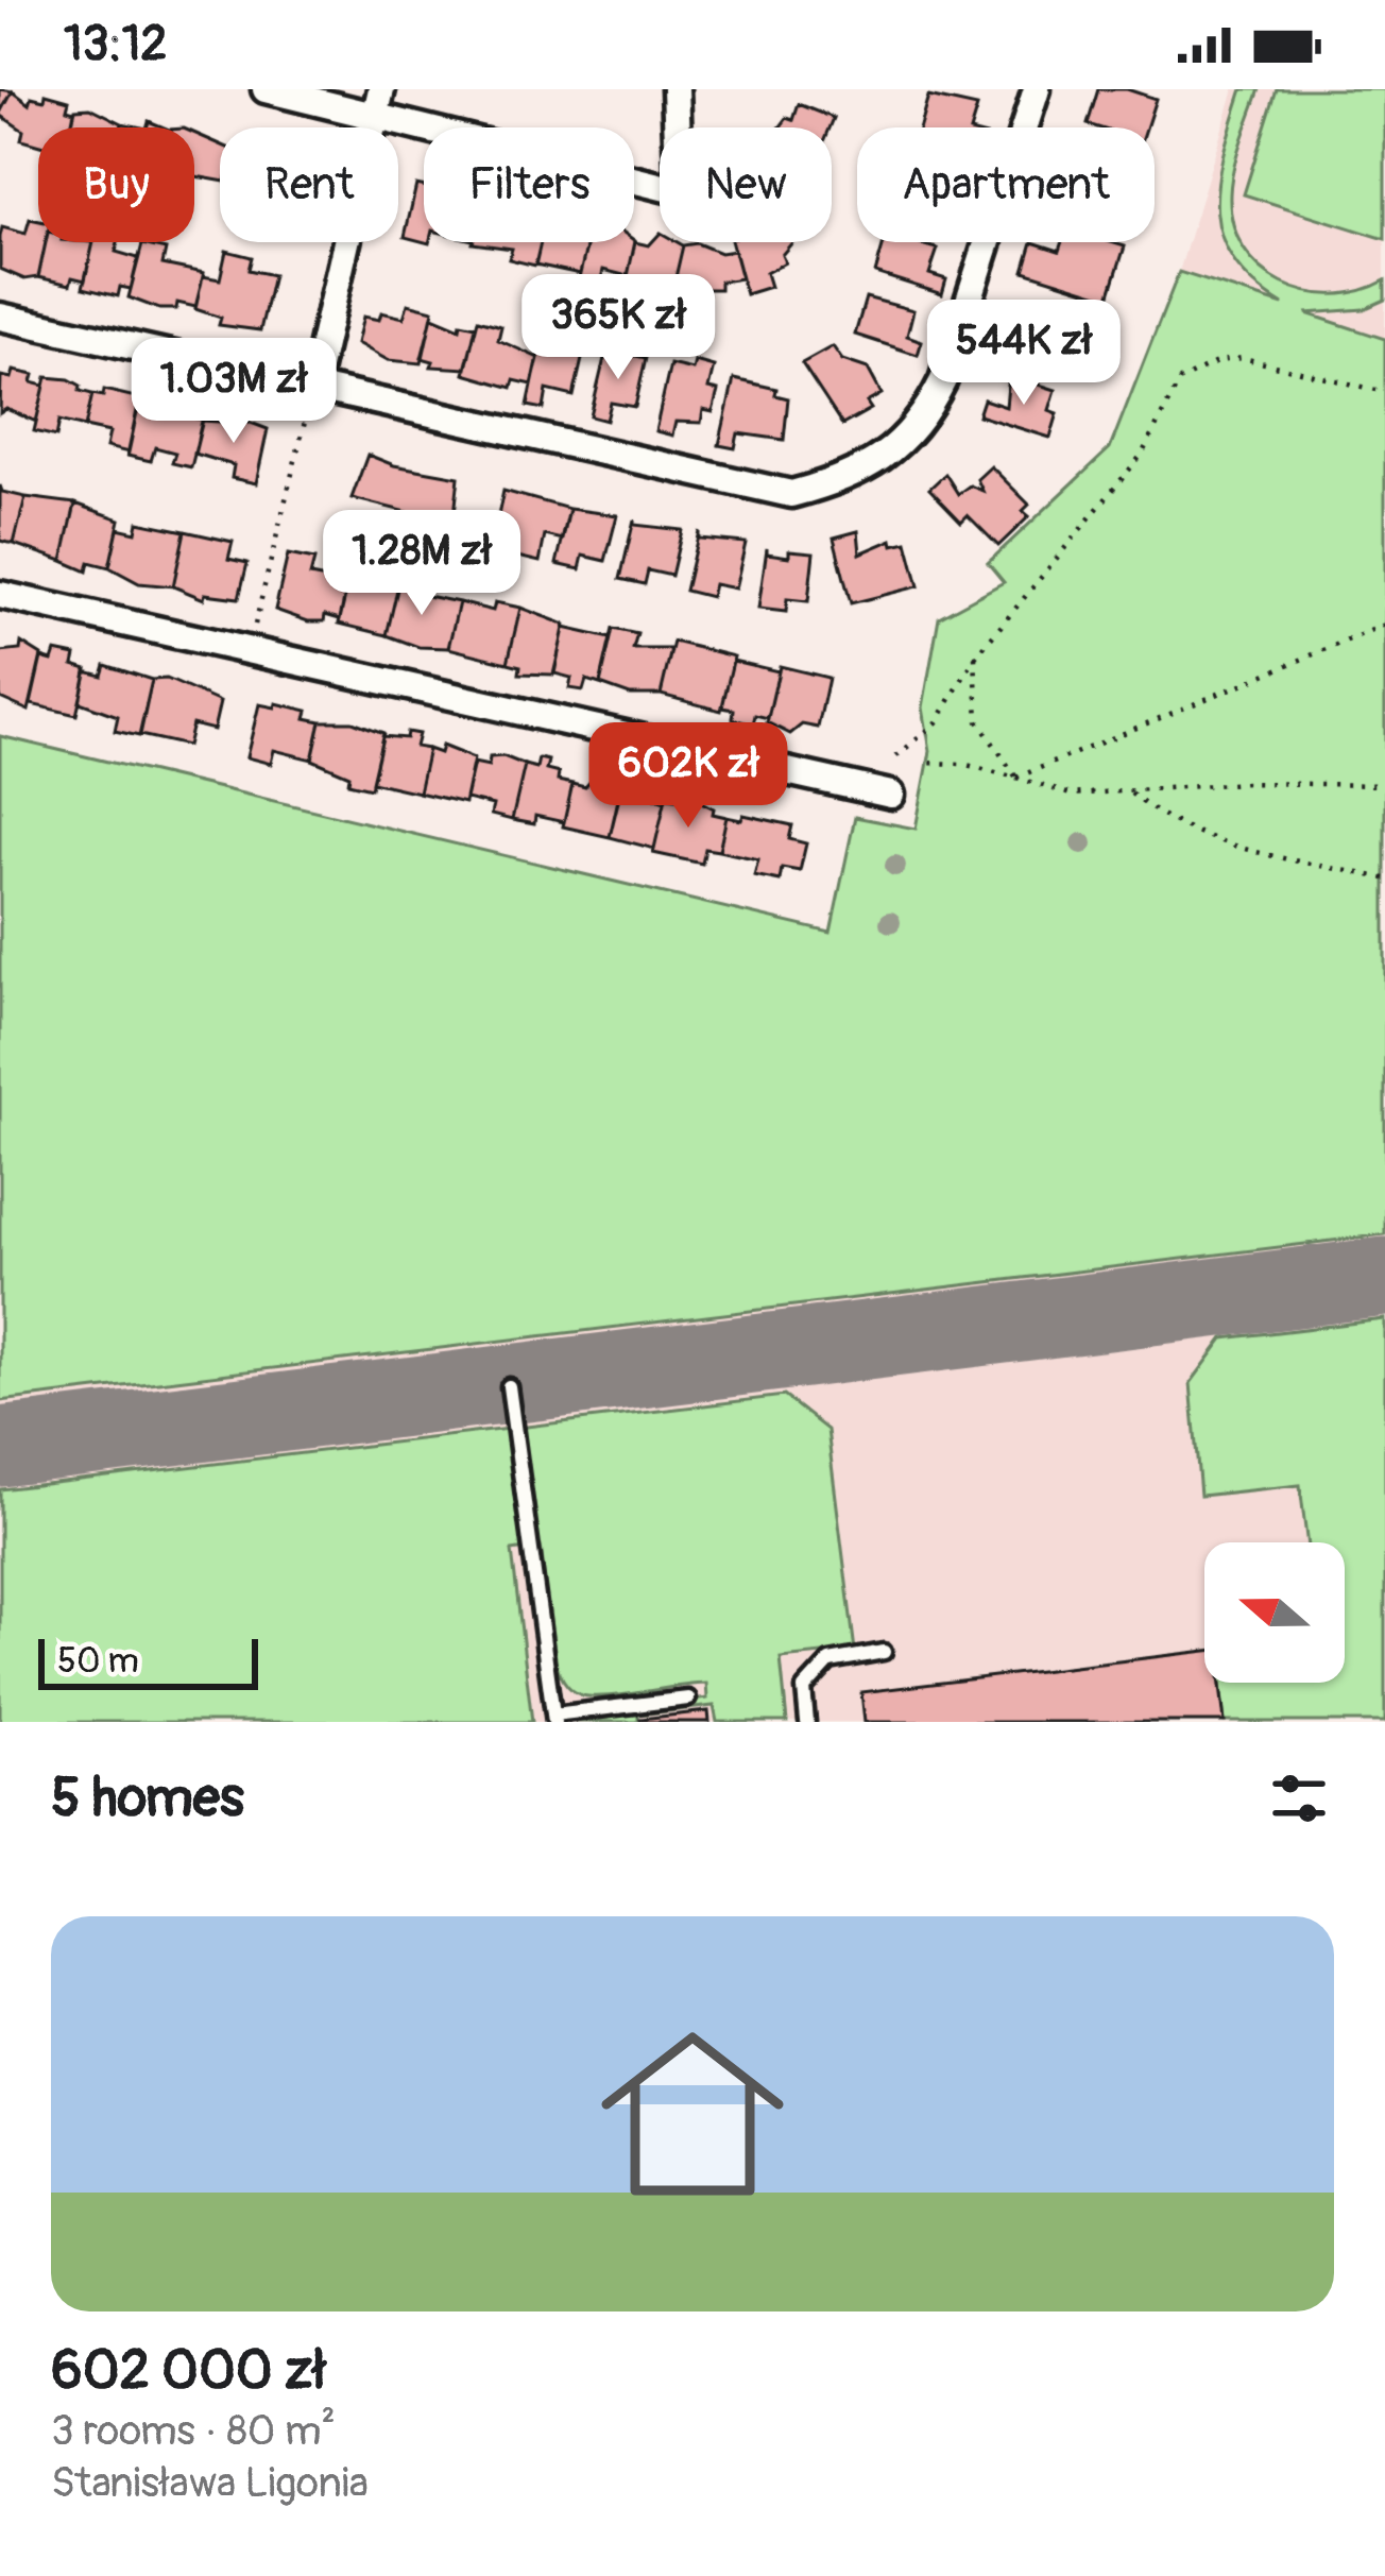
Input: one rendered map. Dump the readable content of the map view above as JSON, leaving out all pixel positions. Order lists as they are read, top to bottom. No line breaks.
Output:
{"scale_bar":"50 m","north":"left","page":{"status":"13:12","chip":["Buy","Rent","Filters","New","Apartment"],"price":["365K zł","544K zł","1.03M zł","1.28M zł","602K zł"],"scale":"50 m","heading":"5 homes","list":[{"name":"602 000 zł","note":"3 rooms · 80 m² · Stanisława Ligonia"}]}}
